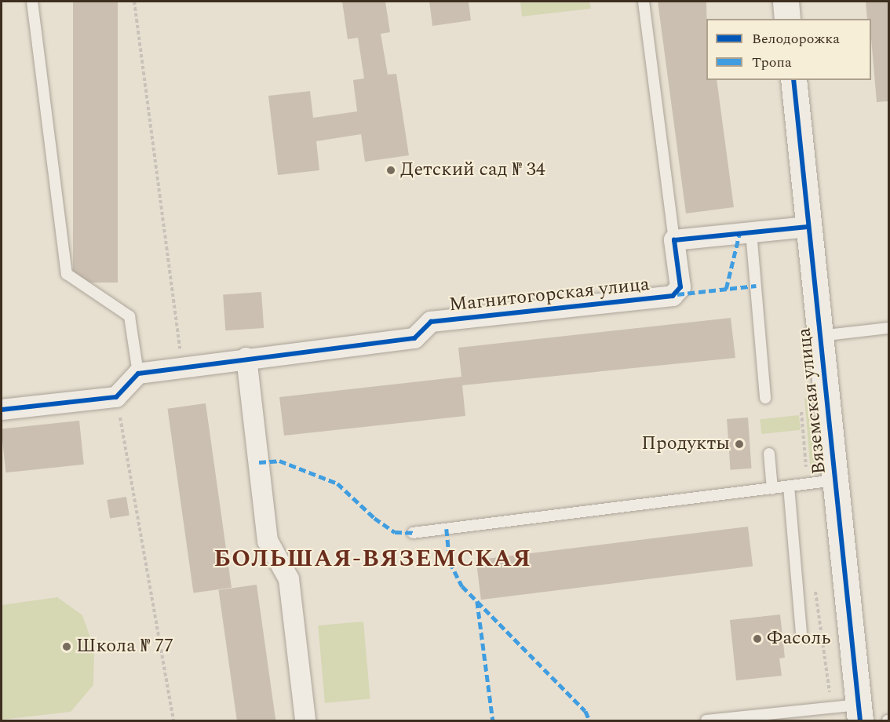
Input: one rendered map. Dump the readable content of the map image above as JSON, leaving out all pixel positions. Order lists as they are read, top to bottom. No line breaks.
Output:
{"streets":{"street":["Магнитогорская улица","Вяземская улица"]},"districts":["БОЛЬШАЯ-ВЯЗЕМСКАЯ"],"places":["Детский сад № 34","Продукты","Фасоль","Школа № 77"],"legend":["Велодорожка","Тропа"]}
